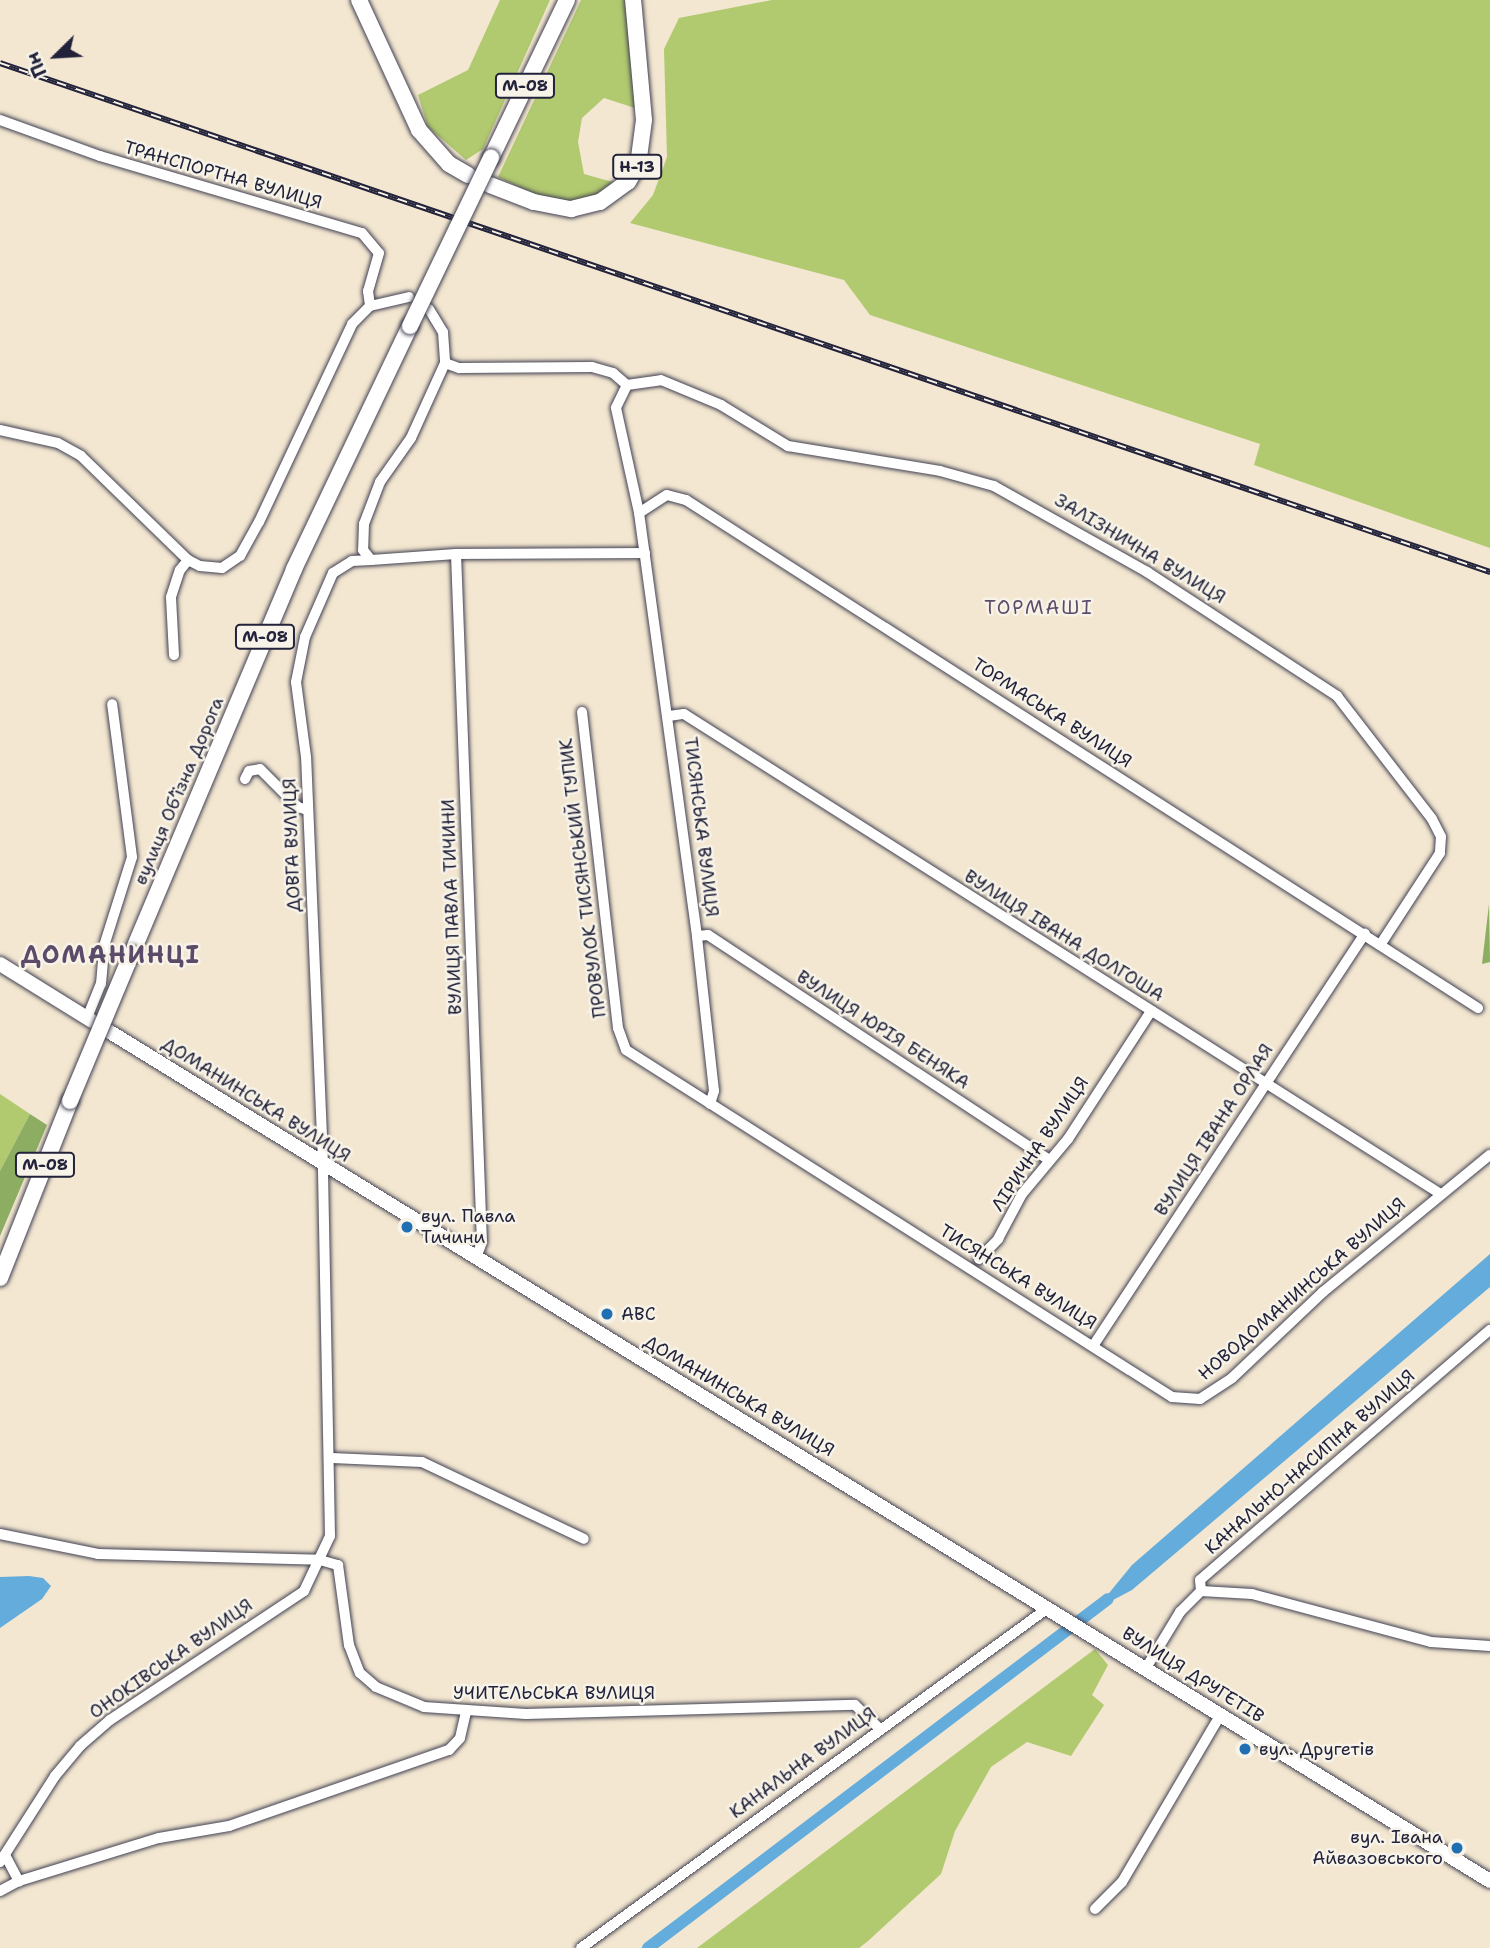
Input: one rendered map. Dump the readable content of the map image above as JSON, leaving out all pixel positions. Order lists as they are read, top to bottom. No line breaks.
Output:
{"streets":{"highway":["М-08","Н-13","вулиця Обʼїзна Дорога"],"main road":["ДОМАНИНСЬКА ВУЛИЦЯ","ВУЛИЦЯ ДРУГЕТІВ"],"street":["ТРАНСПОРТНА ВУЛИЦЯ","ЗАЛІЗНИЧНА ВУЛИЦЯ","ТОРМАСЬКА ВУЛИЦЯ","ТИСЯНСЬКА ВУЛИЦЯ","ДОВГА ВУЛИЦЯ","ПРОВУЛОК ТИСЯНСЬКИЙ ТУПИК","ВУЛИЦЯ ПАВЛА ТИЧИНИ","ВУЛИЦЯ ІВАНА ДОЛГОША","ВУЛИЦЯ ЮРІЯ БЕНЯКА","ВУЛИЦЯ ІВАНА ОРЛАЯ","ЛІРИЧНА ВУЛИЦЯ","НОВОДОМАНИНСЬКА ВУЛИЦЯ","КАНАЛЬНО-НАСИПНА ВУЛИЦЯ","ОНОКІВСЬКА ВУЛИЦЯ","УЧИТЕЛЬСЬКА ВУЛИЦЯ","КАНАЛЬНА ВУЛИЦЯ"]},"crossings":[["ЗАЛІЗНИЧНА ВУЛИЦЯ","ТОРМАСЬКА ВУЛИЦЯ"],["ТОРМАСЬКА ВУЛИЦЯ","ВУЛИЦЯ ІВАНА ОРЛАЯ"],["ТИСЯНСЬКА ВУЛИЦЯ","ДОВГА ВУЛИЦЯ"],["ТИСЯНСЬКА ВУЛИЦЯ","ПРОВУЛОК ТИСЯНСЬКИЙ ТУПИК"],["ТИСЯНСЬКА ВУЛИЦЯ","ВУЛИЦЯ ІВАНА ДОЛГОША"],["ТИСЯНСЬКА ВУЛИЦЯ","ВУЛИЦЯ ЮРІЯ БЕНЯКА"],["ТИСЯНСЬКА ВУЛИЦЯ","ВУЛИЦЯ ІВАНА ОРЛАЯ"],["ТИСЯНСЬКА ВУЛИЦЯ","НОВОДОМАНИНСЬКА ВУЛИЦЯ"],["ДОВГА ВУЛИЦЯ","ВУЛИЦЯ ПАВЛА ТИЧИНИ"],["ДОВГА ВУЛИЦЯ","ДОМАНИНСЬКА ВУЛИЦЯ"],["ДОВГА ВУЛИЦЯ","ОНОКІВСЬКА ВУЛИЦЯ"],["ВУЛИЦЯ ПАВЛА ТИЧИНИ","ДОМАНИНСЬКА ВУЛИЦЯ"],["ВУЛИЦЯ ІВАНА ДОЛГОША","ВУЛИЦЯ ІВАНА ОРЛАЯ"],["ВУЛИЦЯ ІВАНА ДОЛГОША","ЛІРИЧНА ВУЛИЦЯ"],["ВУЛИЦЯ ІВАНА ДОЛГОША","НОВОДОМАНИНСЬКА ВУЛИЦЯ"],["ВУЛИЦЯ ЮРІЯ БЕНЯКА","ЛІРИЧНА ВУЛИЦЯ"],["ДОМАНИНСЬКА ВУЛИЦЯ","ОНОКІВСЬКА ВУЛИЦЯ"],["ДОМАНИНСЬКА ВУЛИЦЯ","ВУЛИЦЯ ДРУГЕТІВ"],["ДОМАНИНСЬКА ВУЛИЦЯ","КАНАЛЬНА ВУЛИЦЯ"],["ВУЛИЦЯ ІВАНА ОРЛАЯ","НОВОДОМАНИНСЬКА ВУЛИЦЯ"],["КАНАЛЬНО-НАСИПНА ВУЛИЦЯ","ВУЛИЦЯ ДРУГЕТІВ"],["ОНОКІВСЬКА ВУЛИЦЯ","УЧИТЕЛЬСЬКА ВУЛИЦЯ"],["УЧИТЕЛЬСЬКА ВУЛИЦЯ","КАНАЛЬНА ВУЛИЦЯ"]],"districts":["ТОРМАШІ","ДОМАНИНЦІ"],"places":["вул. Павла Тичини","ABC","вул. Другетів","вул. Івана Айвазовського"],"north":"bottom left"}
